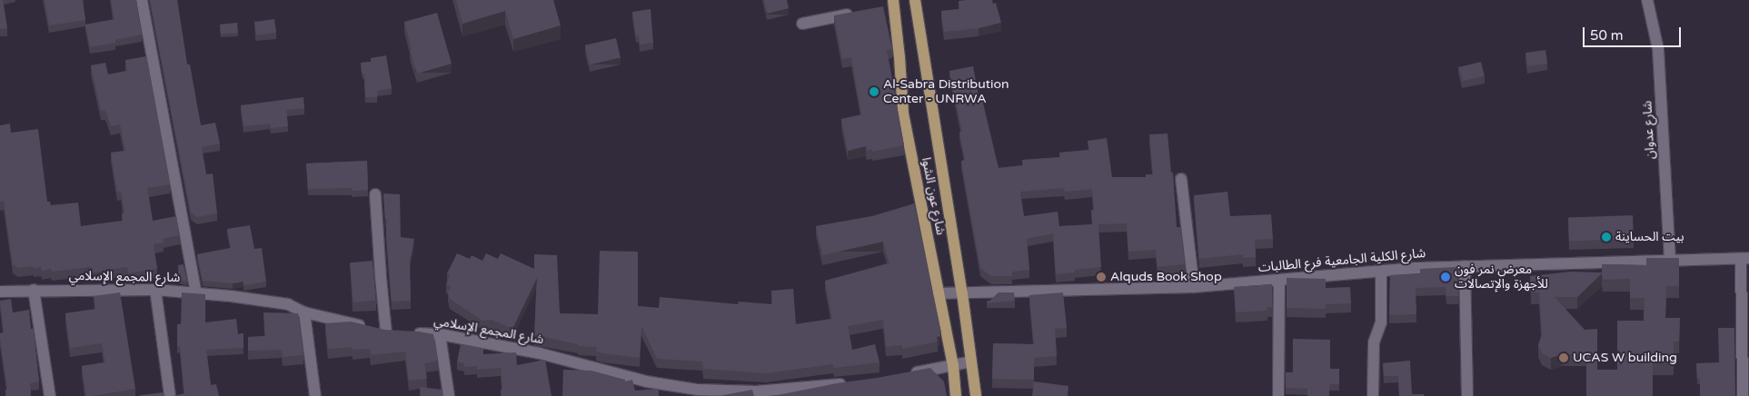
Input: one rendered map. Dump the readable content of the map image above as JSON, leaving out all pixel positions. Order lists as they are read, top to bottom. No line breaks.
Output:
{"streets":{"main road":["شارع عون الشوا"],"street":["شارع عدوان","شارع الكلية الجامعية فرع الطالبات","شارع المجمع الإسلامي"]},"crossings":[["شارع عدوان","شارع الكلية الجامعية فرع الطالبات"],["شارع عون الشوا","شارع الكلية الجامعية فرع الطالبات"]],"places":["Al-Sabra Distribution Center - UNRWA","بيت الحساينة","Alquds Book Shop","معرض نمر فون للأجهزة والإتصالات","UCAS W building"],"scale_bar":"50 m"}
